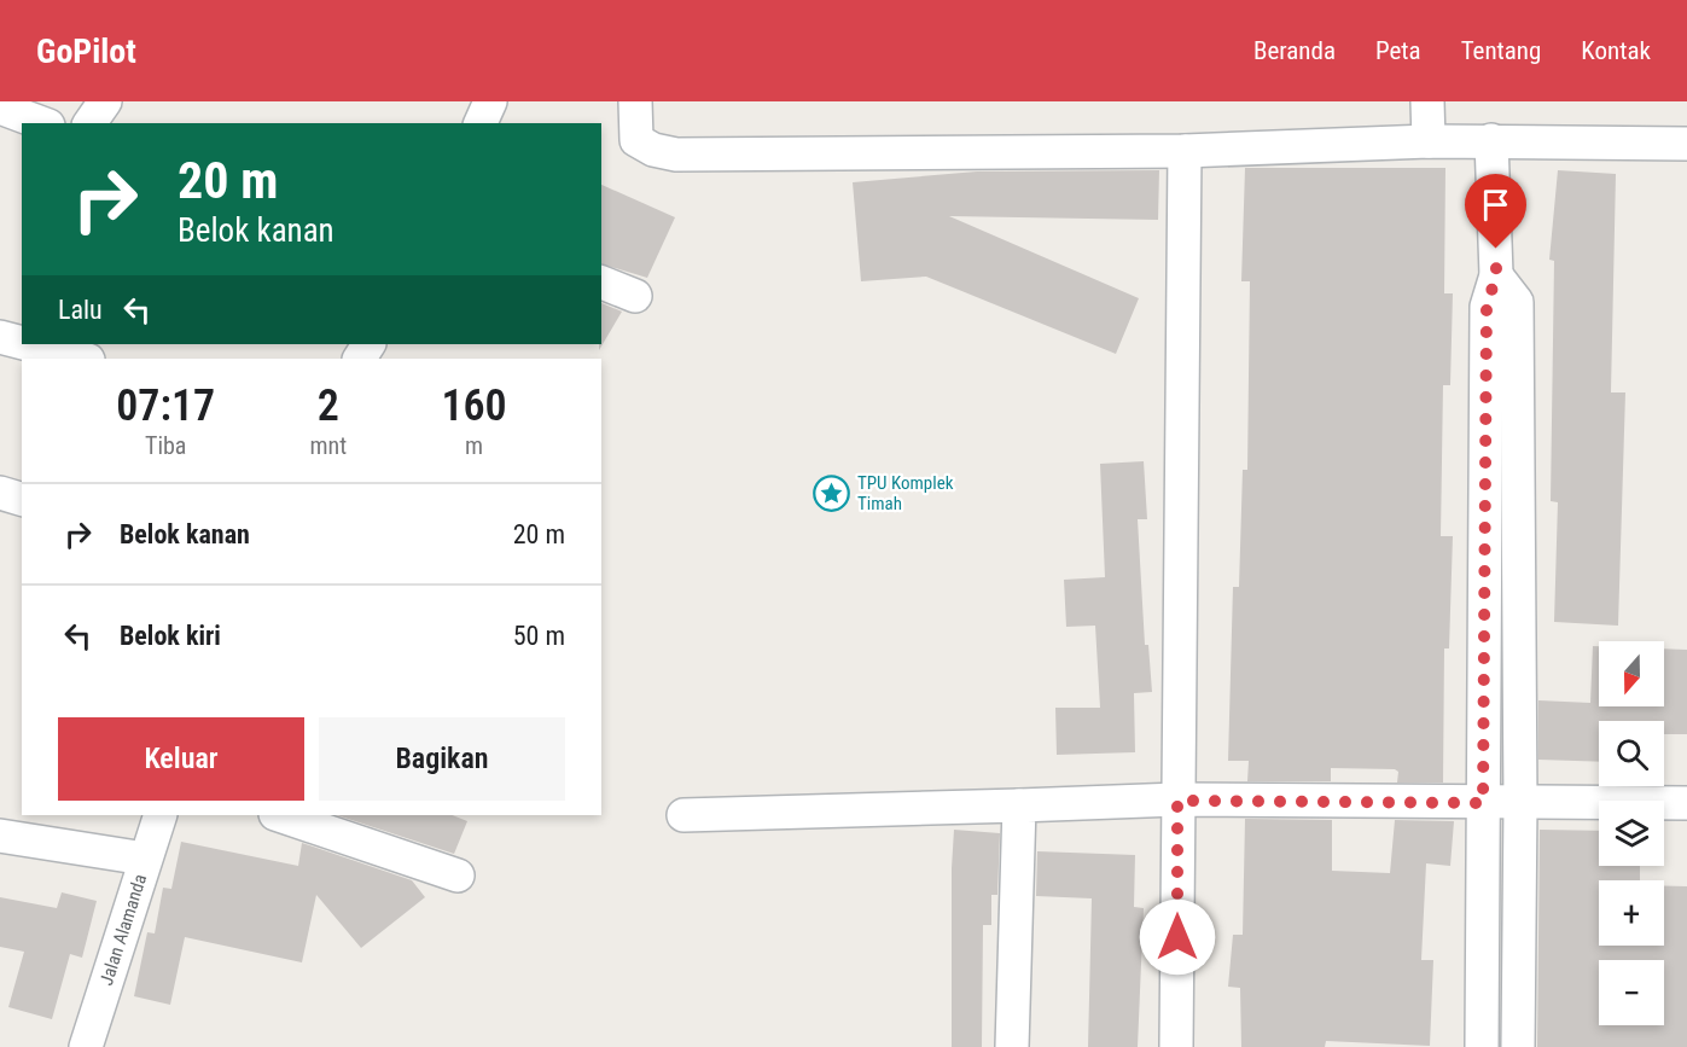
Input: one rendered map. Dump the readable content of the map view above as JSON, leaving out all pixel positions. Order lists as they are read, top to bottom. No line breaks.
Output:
{"streets":{"street":["Jalan Alamanda"]},"places":{"place":["TPU Komplek Timah"]},"north":"bottom","page":{"header":"GoPilot","nav":["Beranda","Peta","Tentang","Kontak"],"turn":["20 m","Belok kanan"],"then":"Lalu","eta":["07:17","Tiba","2","mnt","160","m"],"list":[{"name":"Belok kanan","value":"20 m"},{"name":"Belok kiri","value":"50 m"}],"map_buttons":["+","−"],"buttons":["Keluar","Bagikan"]}}
